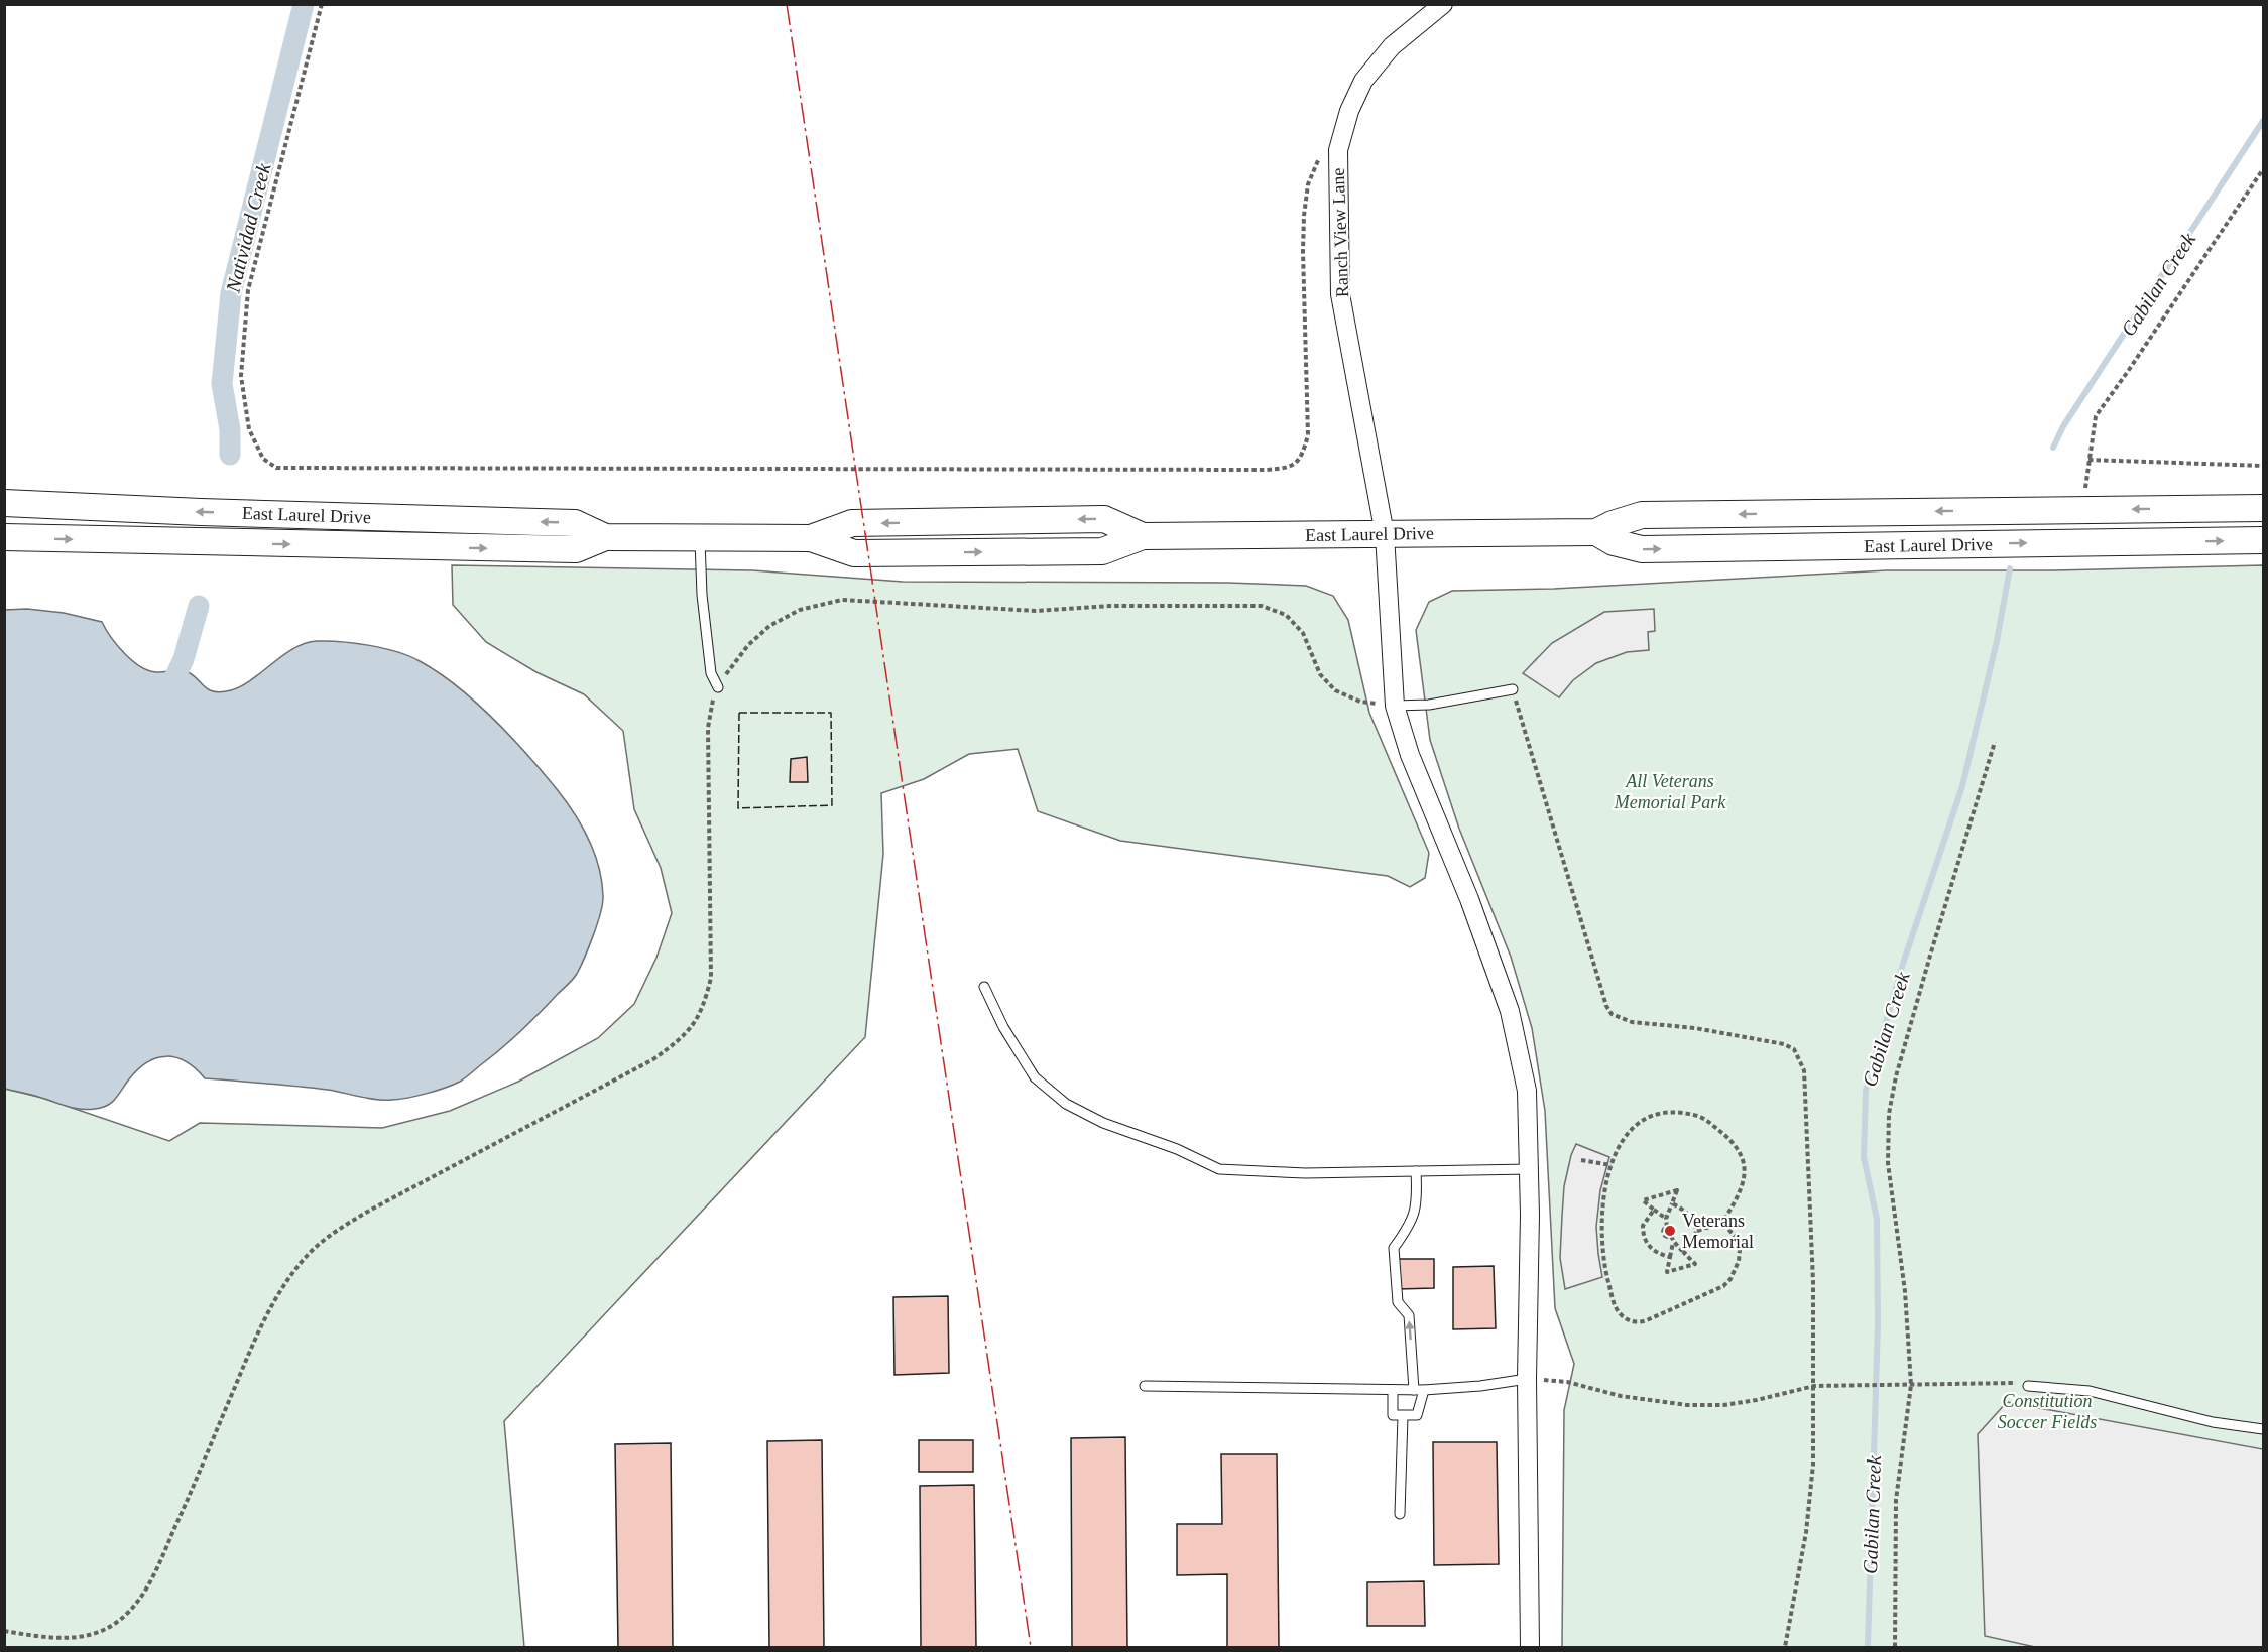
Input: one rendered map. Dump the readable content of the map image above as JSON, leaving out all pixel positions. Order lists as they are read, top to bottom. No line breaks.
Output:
{"streets":{"main road":["East Laurel Drive"],"street":["Ranch View Lane"]},"crossings":[["Ranch View Lane","East Laurel Drive"]],"water":["Natividad Creek","Gabilan Creek"],"parks":["All Veterans Memorial Park","Constitution Soccer Fields"],"places":["Veterans Memorial"]}
